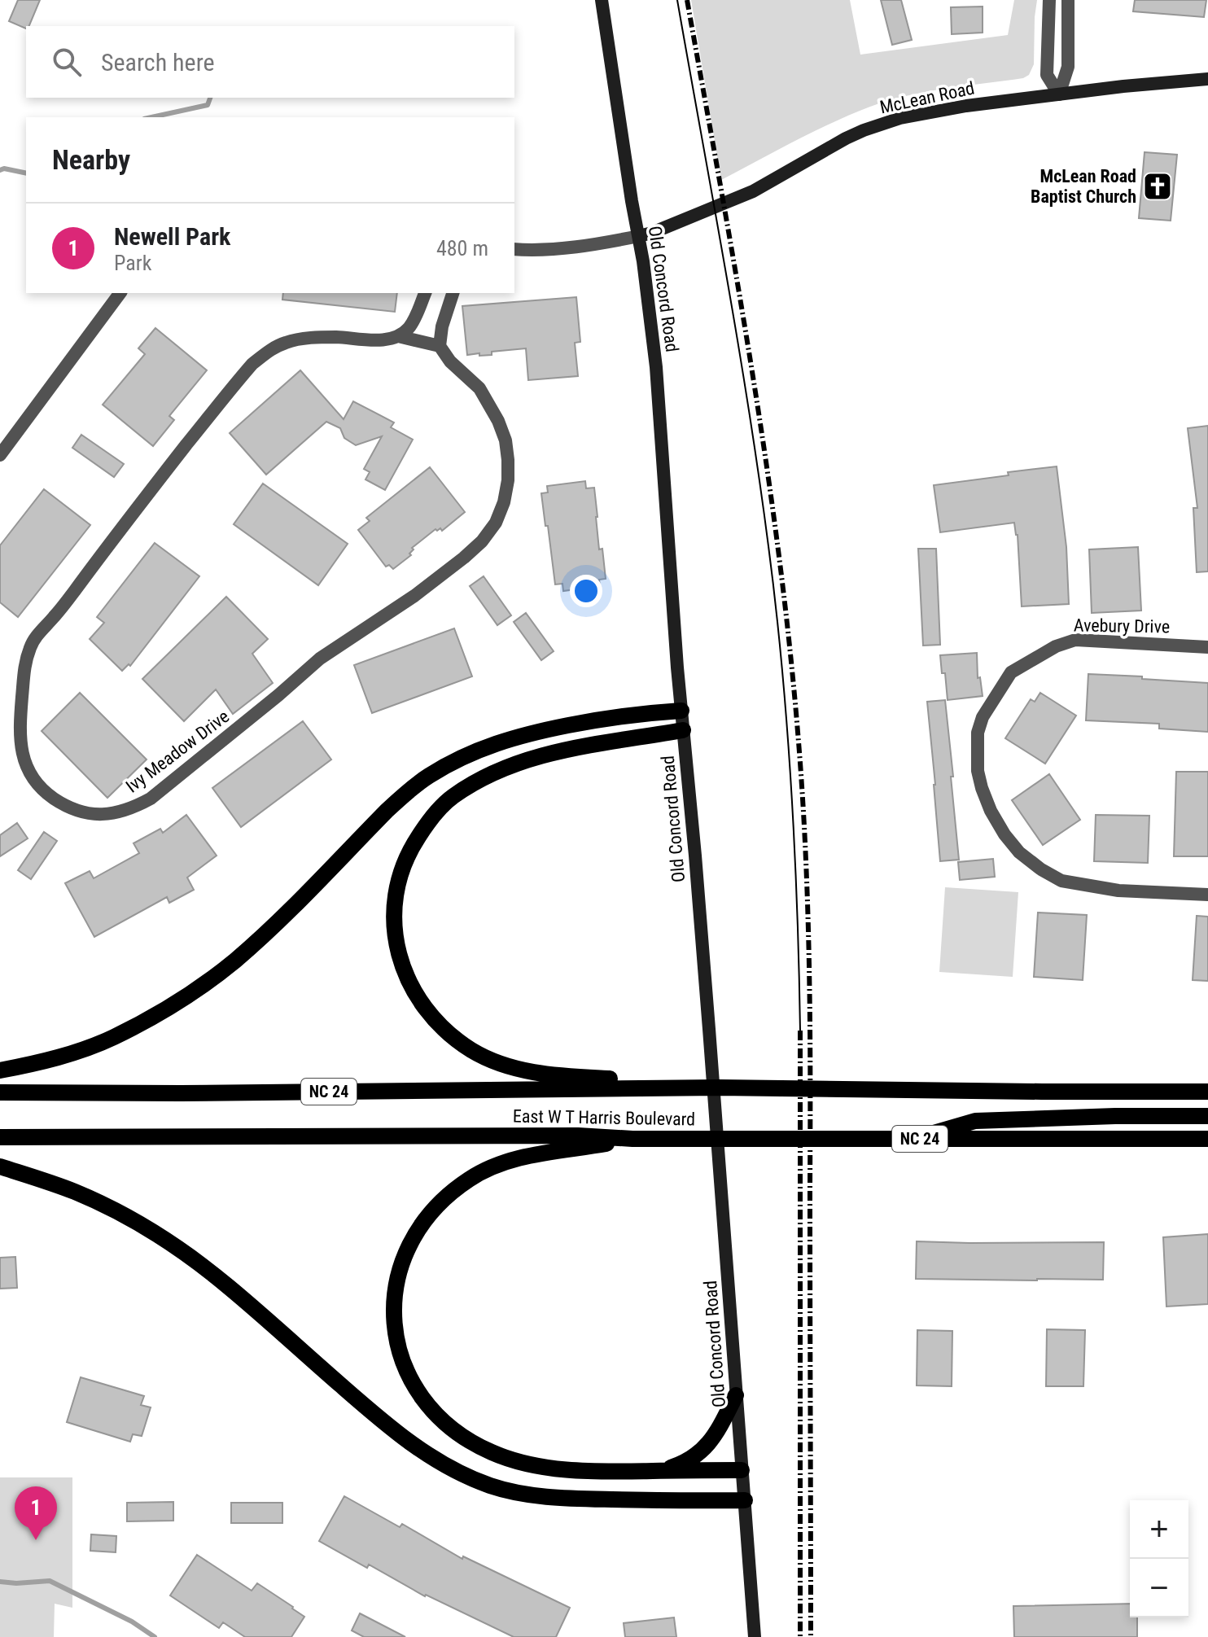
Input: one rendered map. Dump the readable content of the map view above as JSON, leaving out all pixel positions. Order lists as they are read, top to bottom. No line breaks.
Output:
{"streets":{"main road":["NC 24","East W T Harris Boulevard"],"street":["McLean Road","Old Concord Road","Avebury Drive","Ivy Meadow Drive"]},"crossings":[["McLean Road","Old Concord Road"]],"places":{"church":["McLean Road Baptist Church"]},"page":{"search":"Search here","heading":"Nearby","list":[{"mark":"1","name":"Newell Park","note":"Park","value":"480 m"}],"pins":"1","map_buttons":["+","−"]}}
